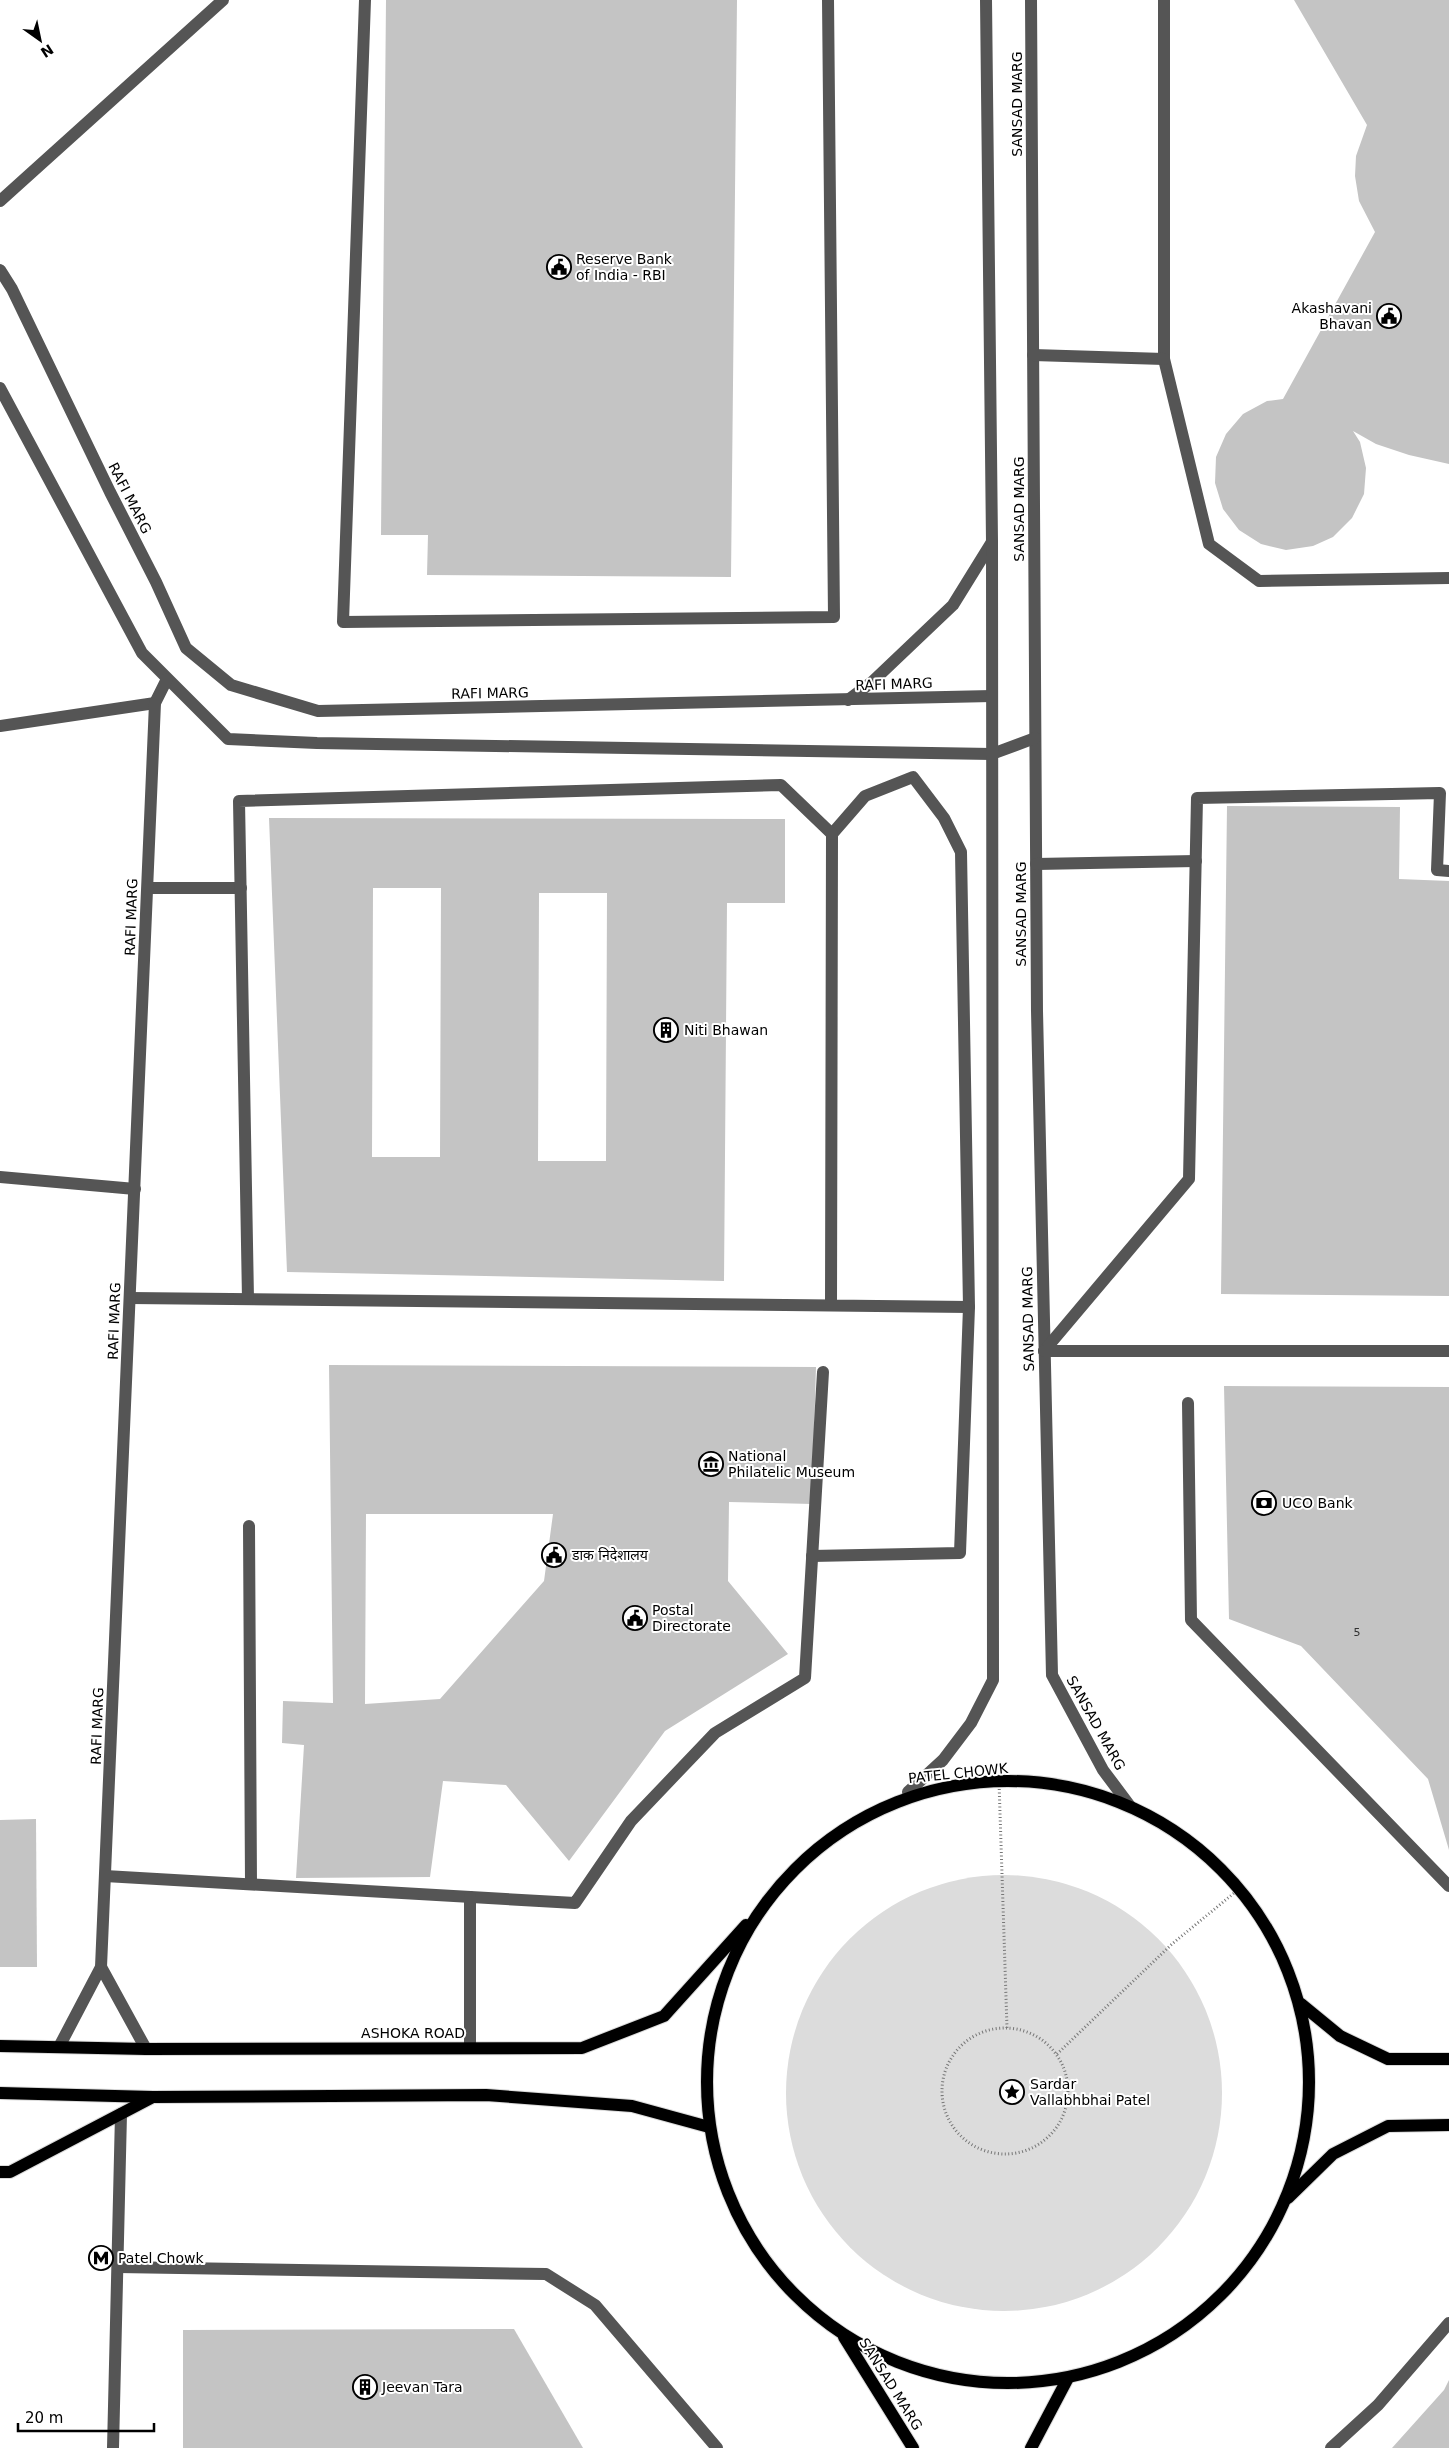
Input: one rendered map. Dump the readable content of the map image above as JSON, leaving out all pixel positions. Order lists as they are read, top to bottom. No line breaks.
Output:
{"streets":{"main road":["SANSAD MARG","PATEL CHOWK","ASHOKA ROAD"],"street":["RAFI MARG"]},"crossings":[["SANSAD MARG","RAFI MARG"],["SANSAD MARG","PATEL CHOWK"],["RAFI MARG","ASHOKA ROAD"],["PATEL CHOWK","ASHOKA ROAD"]],"places":{"public building":["Reserve Bank of India - RBI","Akashavani Bhavan","डाक निदेशालय","Postal Directorate"],"building":["Niti Bhawan","Jeevan Tara"],"museum":["National Philatelic Museum"],"bank":["UCO Bank"],"place":["Sardar Vallabhbhai Patel"],"metro station":["Patel Chowk"]},"house_numbers":["5"],"scale_bar":"20 m","north":"bottom right"}
